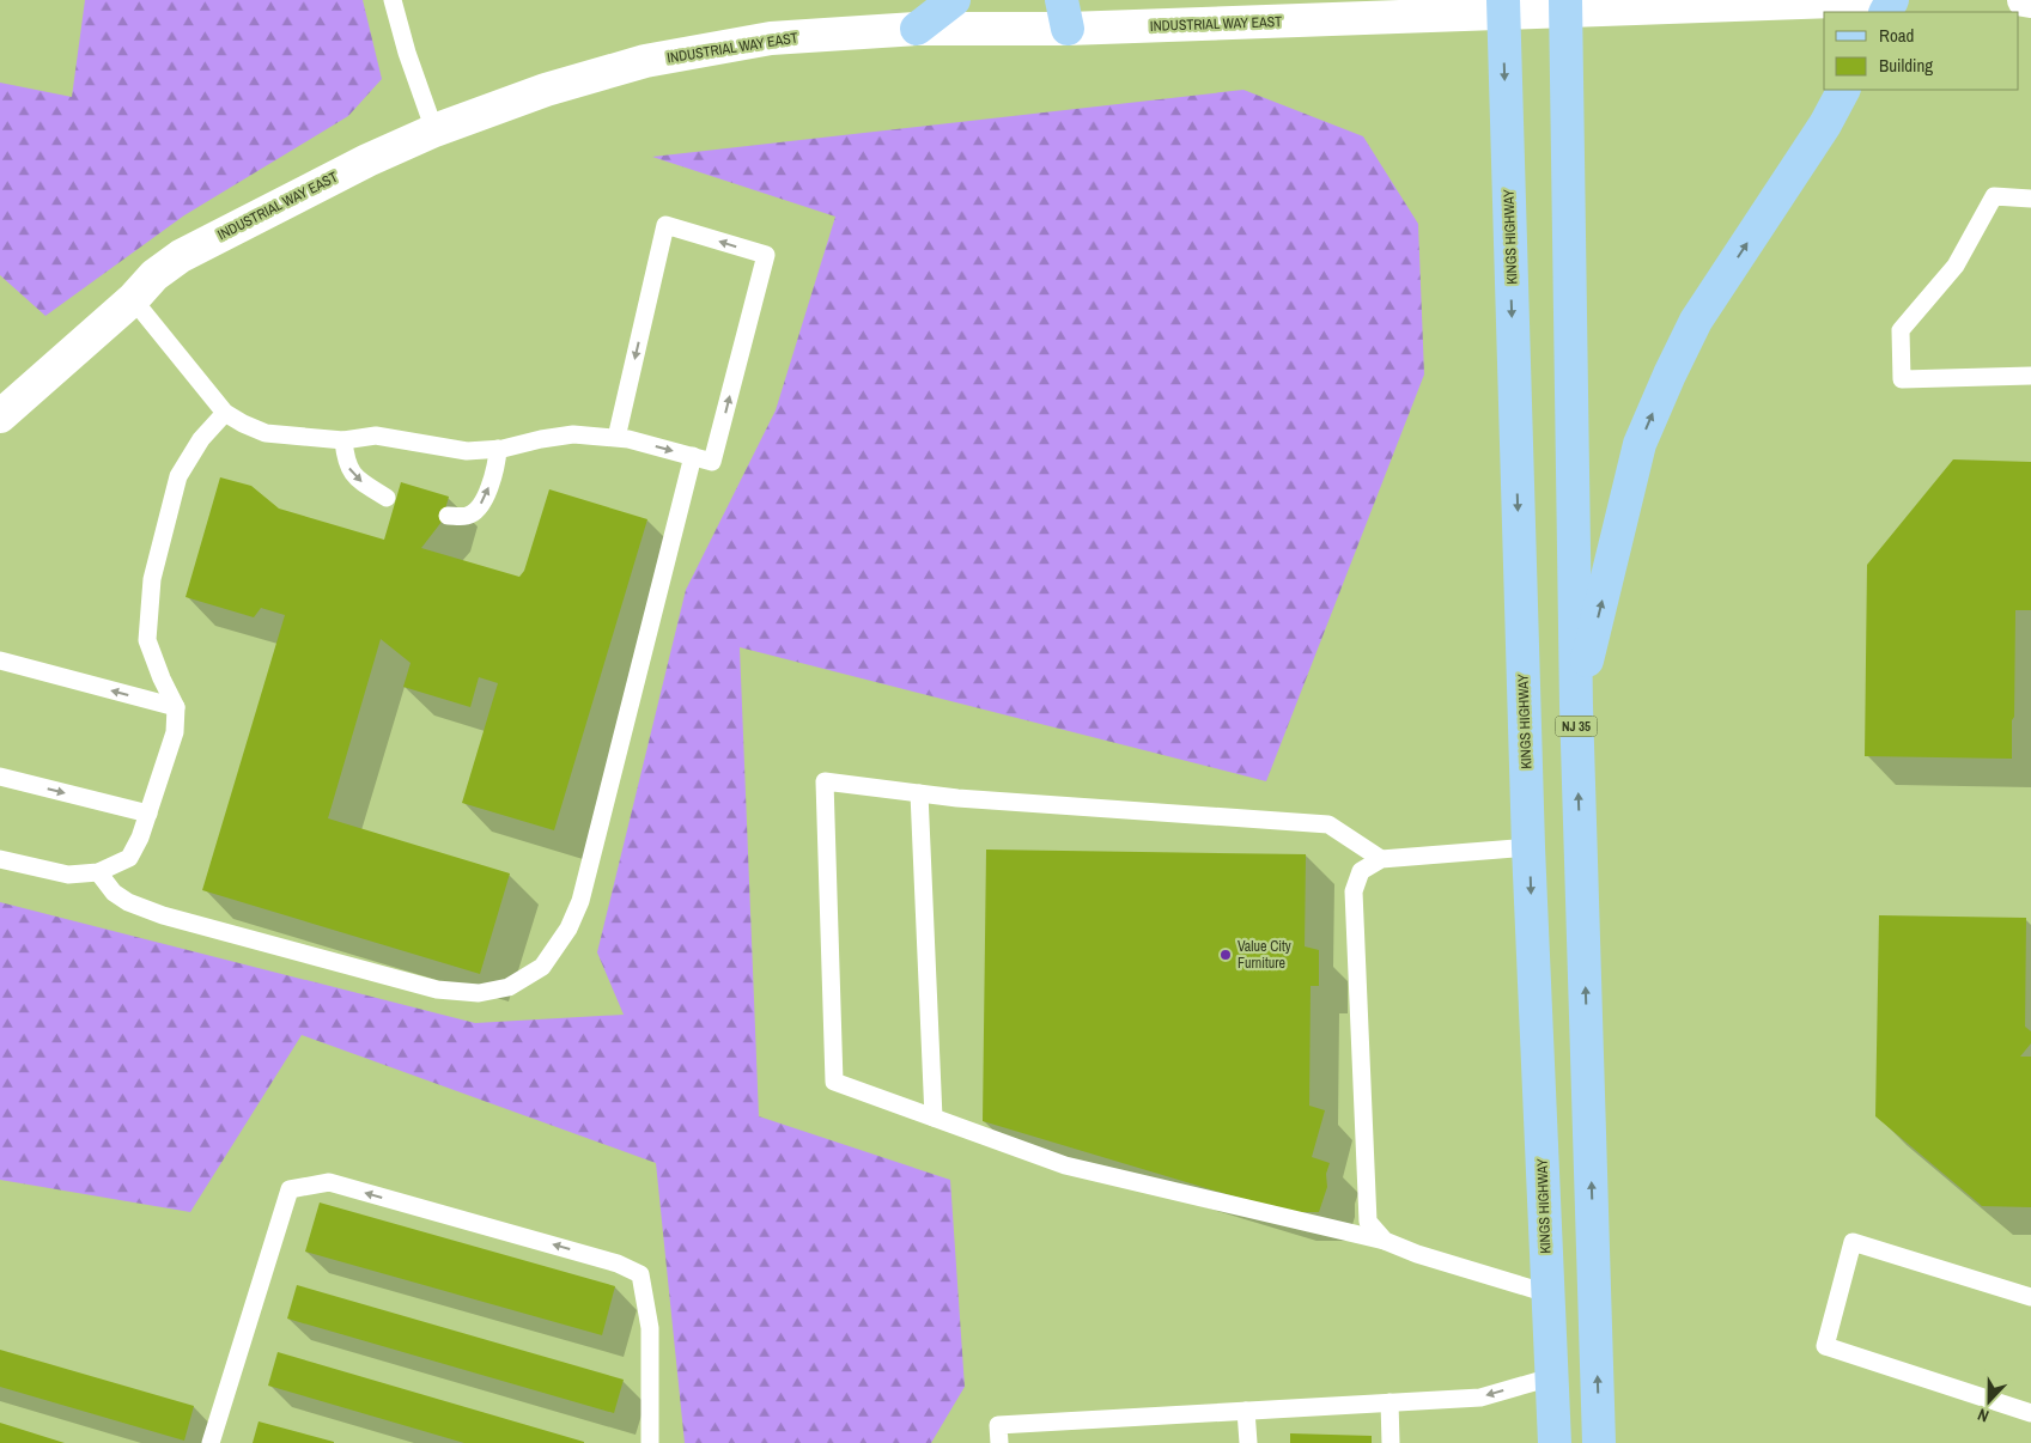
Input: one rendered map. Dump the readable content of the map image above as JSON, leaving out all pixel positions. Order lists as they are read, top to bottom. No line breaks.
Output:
{"streets":{"main road":["KINGS HIGHWAY","NJ 35"],"street":["INDUSTRIAL WAY EAST"]},"crossings":[["INDUSTRIAL WAY EAST","KINGS HIGHWAY"],["INDUSTRIAL WAY EAST","NJ 35"]],"places":["Value City Furniture"],"legend":["Road","Building"],"north":"bottom"}
